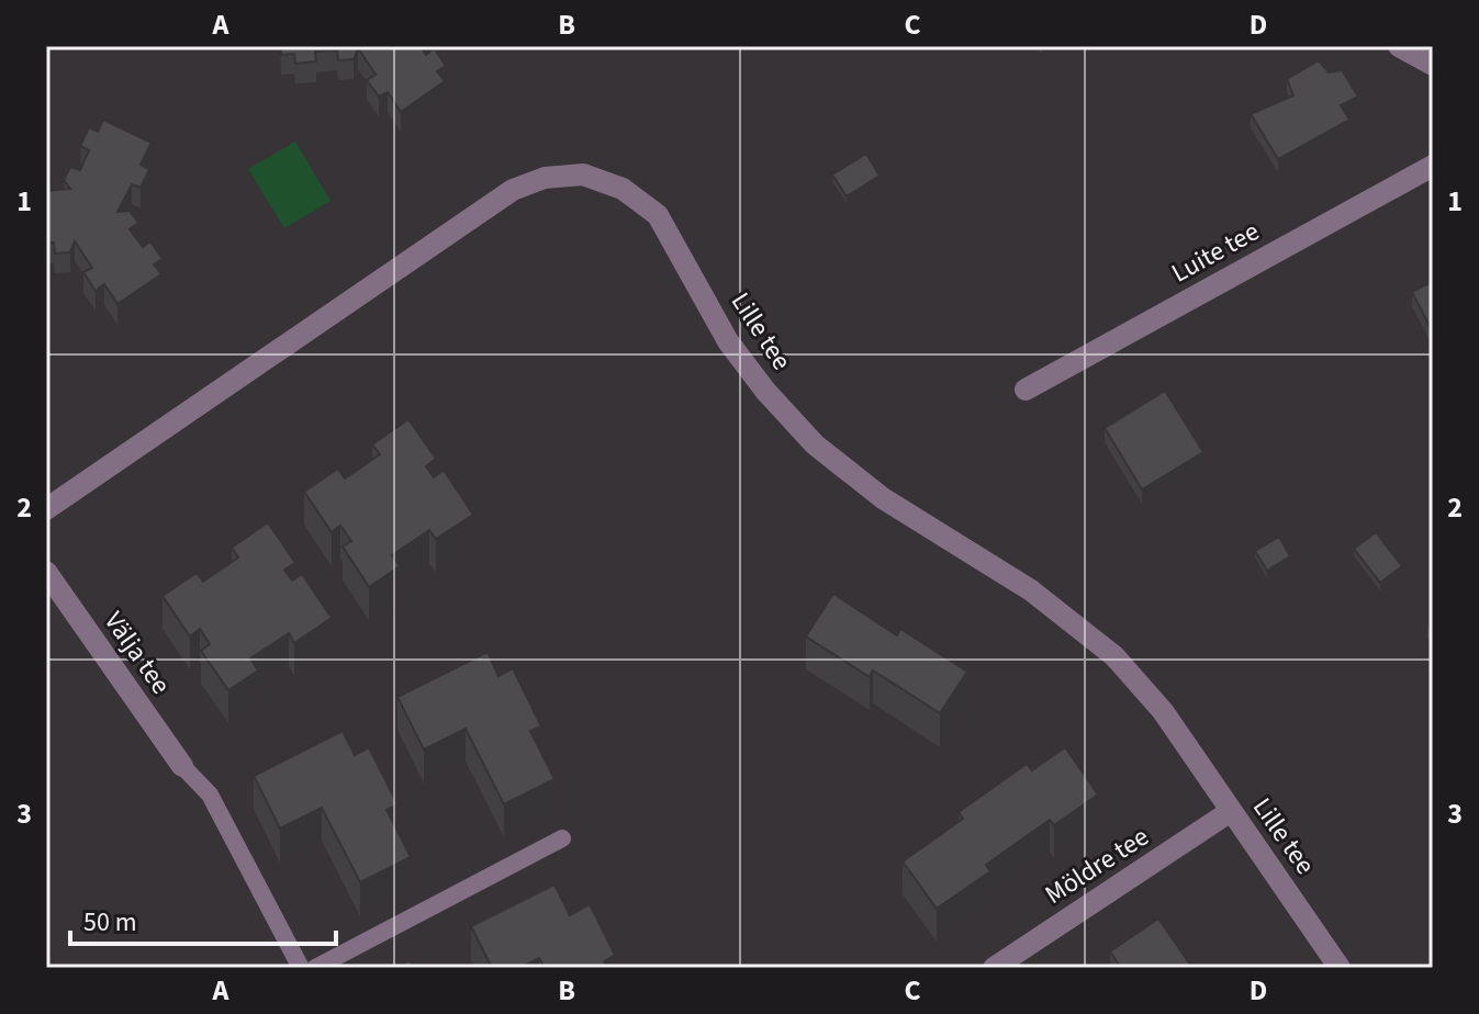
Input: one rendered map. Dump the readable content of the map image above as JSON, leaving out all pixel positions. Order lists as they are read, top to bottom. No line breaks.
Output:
{"streets":{"street":["Luite tee","Lille tee","Välja tee","Möldre tee"]},"crossings":[["Lille tee","Möldre tee"]],"scale_bar":"50 m","grid":{"columns":["A","B","C","D"],"rows":["1","2","3"]}}
